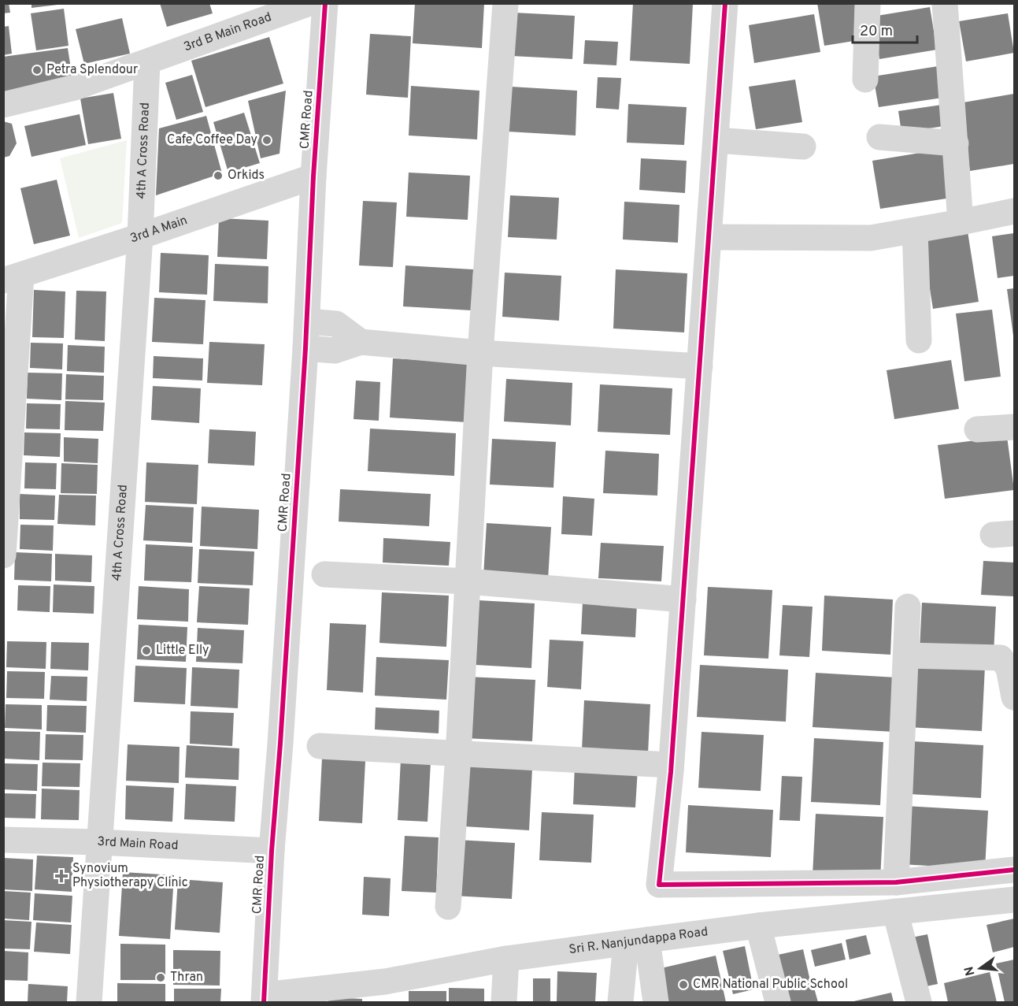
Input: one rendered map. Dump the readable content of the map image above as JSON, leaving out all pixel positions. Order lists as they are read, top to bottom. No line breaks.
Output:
{"streets":{"street":["3rd B Main Road","CMR Road","4th A Cross Road","3rd A Main","3rd Main Road","Sri R. Nanjundappa Road"]},"crossings":[["3rd B Main Road","4th A Cross Road"],["CMR Road","3rd A Main"],["CMR Road","3rd Main Road"],["CMR Road","Sri R. Nanjundappa Road"],["4th A Cross Road","3rd A Main"],["4th A Cross Road","3rd Main Road"]],"places":{"other":["Petra Splendour","Cafe Coffee Day","Orkids","Little Elly","Thran","CMR National Public School"],"health":["Synovium Physiotherapy Clinic"]},"scale_bar":"20 m","north":"left"}
